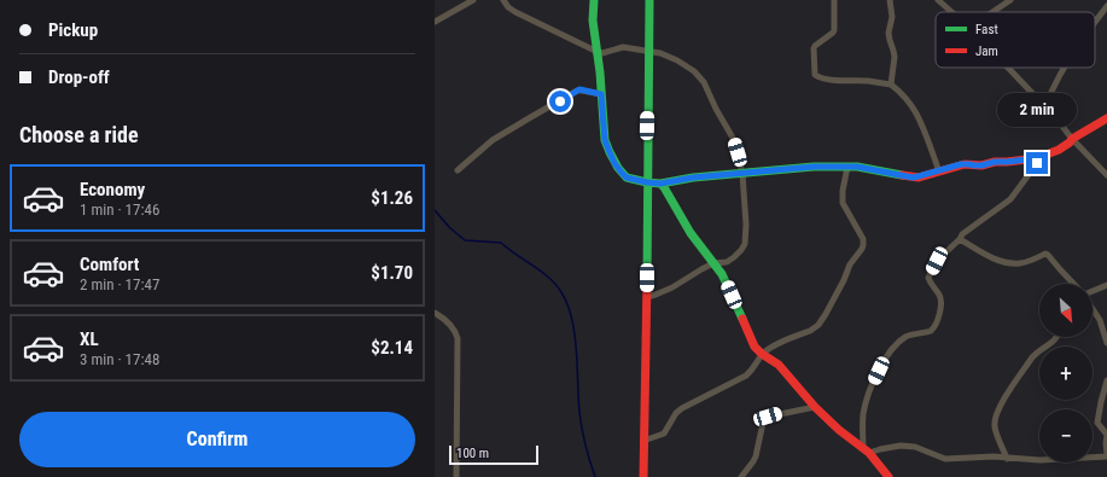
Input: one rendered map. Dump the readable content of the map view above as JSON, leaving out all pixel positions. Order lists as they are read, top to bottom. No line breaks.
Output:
{"legend":["Fast","Jam"],"scale_bar":"100 m","north":"bottom right","page":{"banner":["Pickup","Drop-off"],"bubble":"2 min","heading":"Choose a ride","list":[{"name":"Economy","note":"1 min · 17:46","value":"$1.26"},{"name":"Comfort","note":"2 min · 17:47","value":"$1.70"},{"name":"XL","note":"3 min · 17:48","value":"$2.14"}],"map_buttons":["+","−"],"buttons":"Confirm","scale":"100 m"}}
